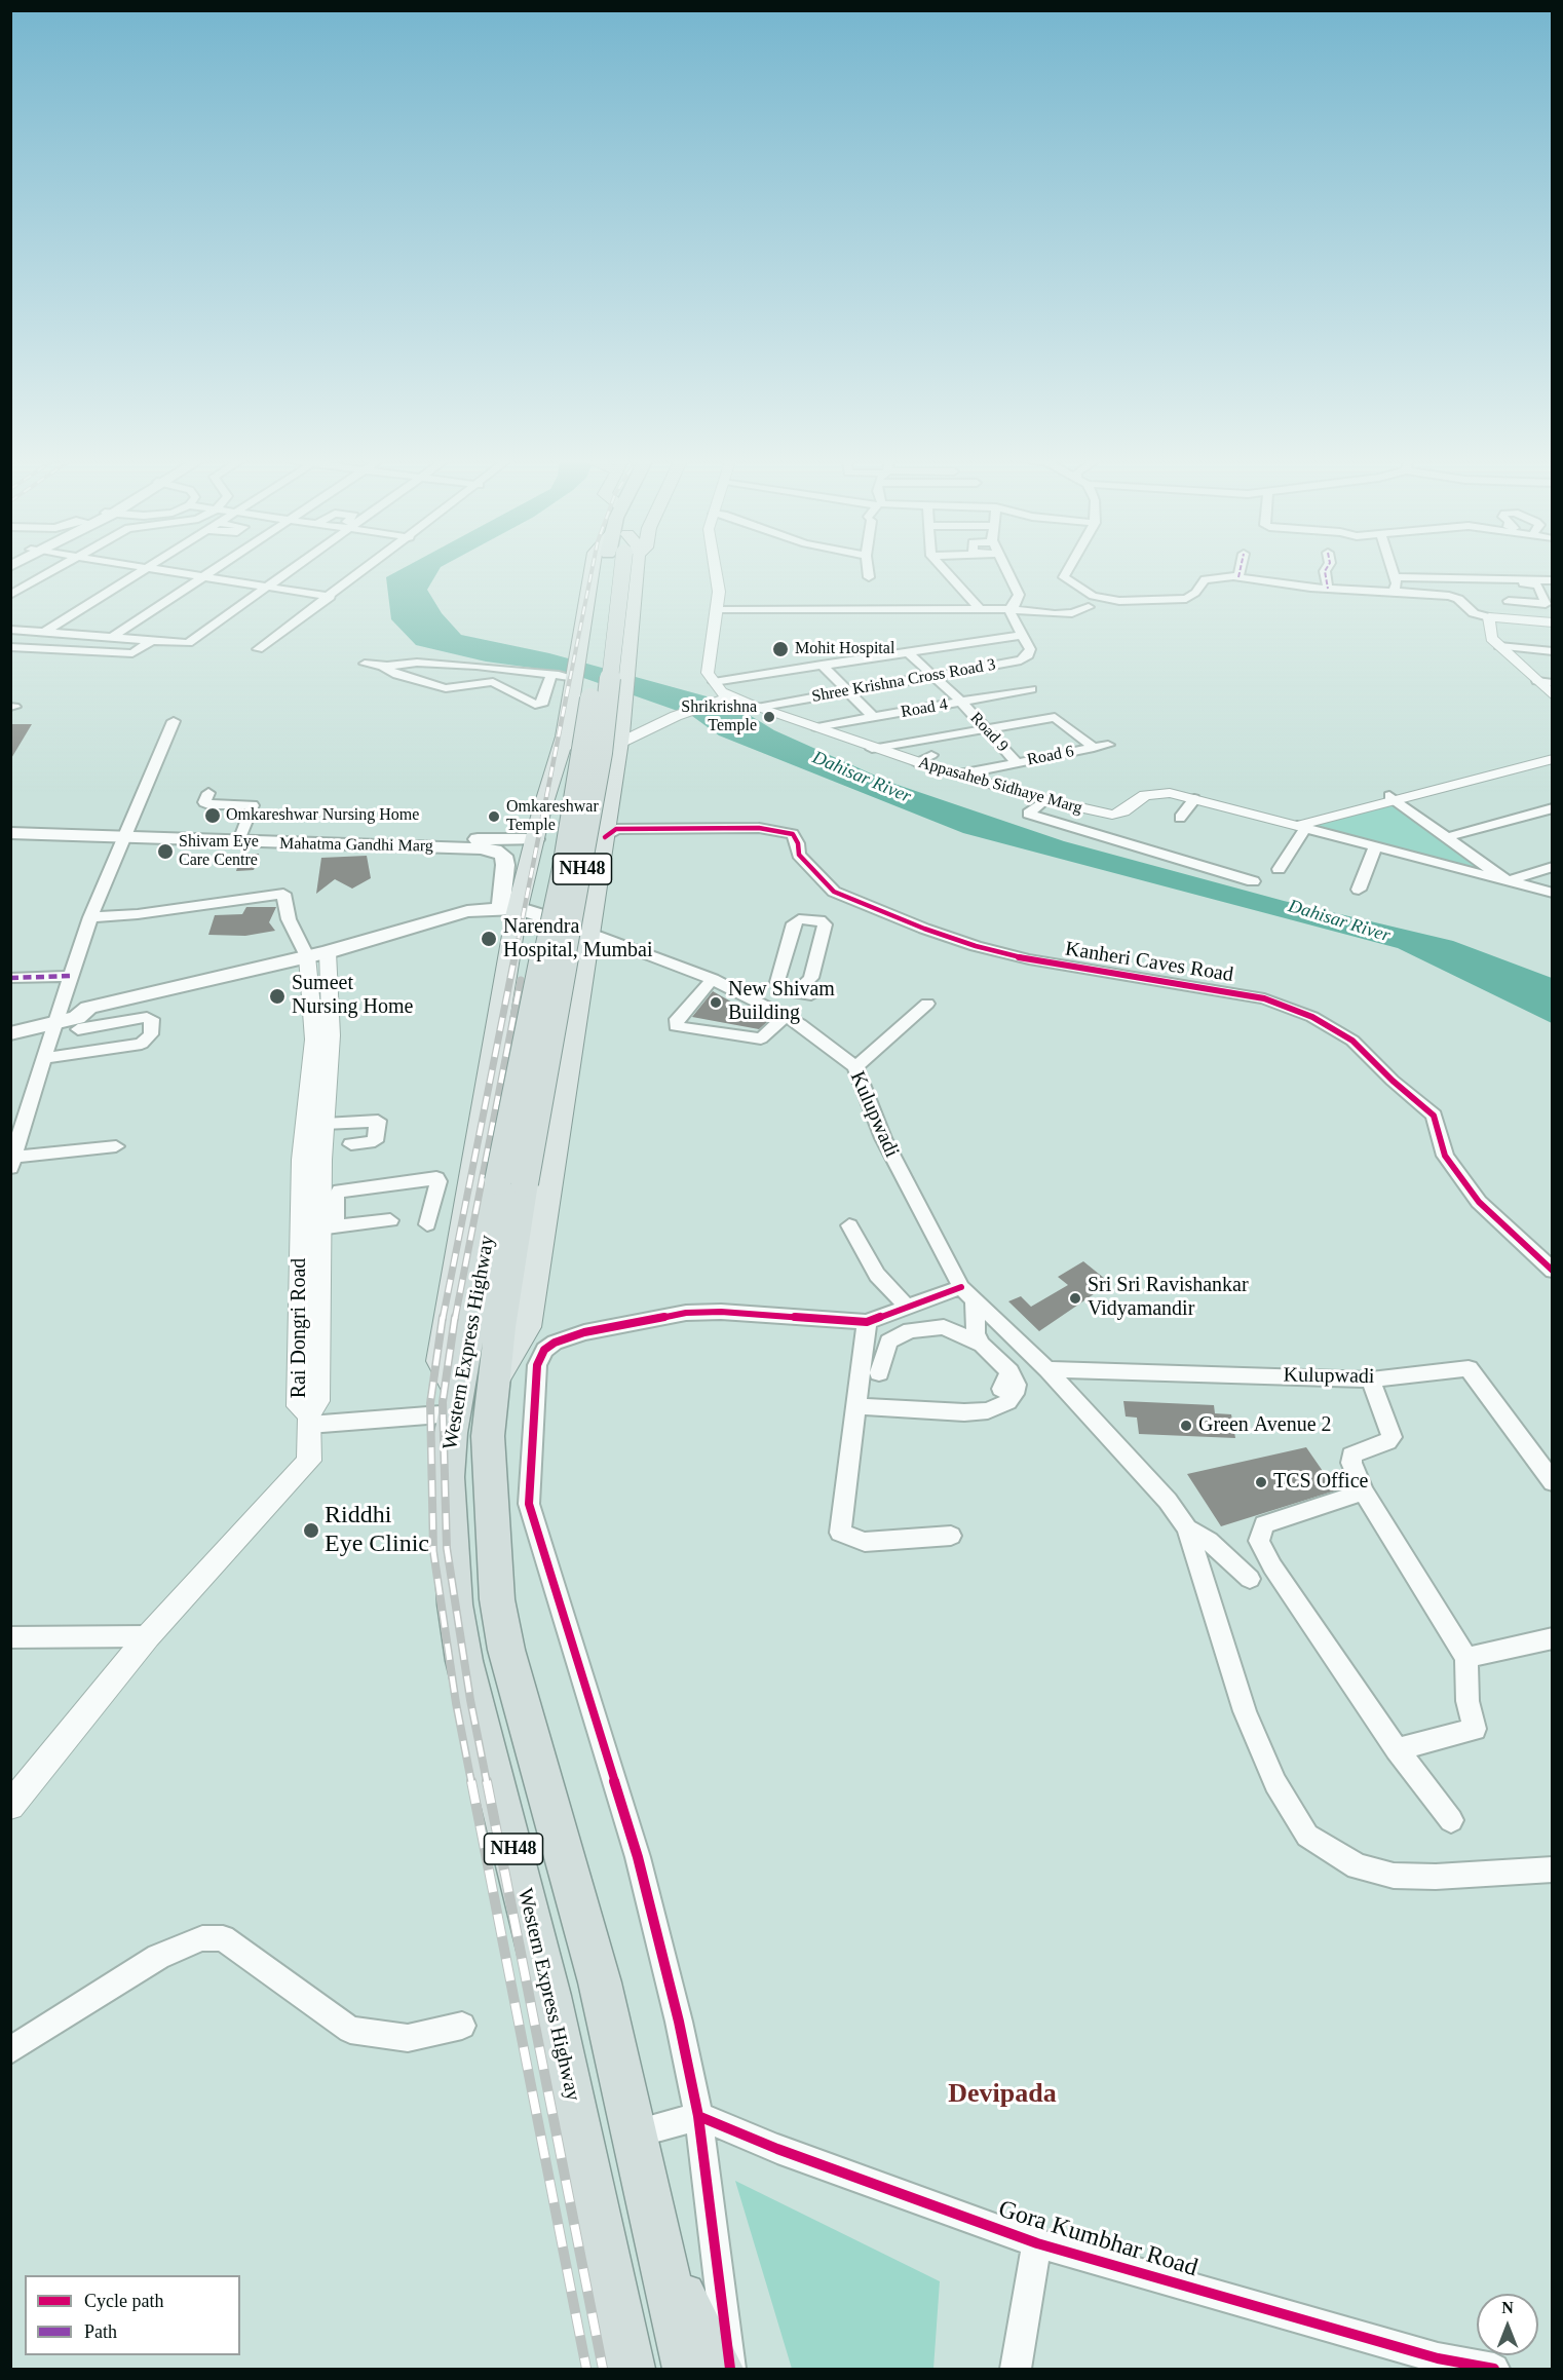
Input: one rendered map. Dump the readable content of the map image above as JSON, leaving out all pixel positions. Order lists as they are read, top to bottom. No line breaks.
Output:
{"streets":{"highway":["NH48","Western Express Highway"],"main road":["Mahatma Gandhi Marg","Kulupwadi"],"street":["Shree Krishna Cross Road 3","Road 4","Road 9","Road 6","Appasaheb Sidhaye Marg","Kanheri Caves Road","Rai Dongri Road","Gora Kumbhar Road"]},"crossings":[["Shree Krishna Cross Road 3","Road 9"],["Shree Krishna Cross Road 3","Appasaheb Sidhaye Marg"],["Road 4","Road 9"],["Road 4","Appasaheb Sidhaye Marg"],["Road 9","Road 6"],["Road 6","Appasaheb Sidhaye Marg"],["Mahatma Gandhi Marg","Kulupwadi"]],"districts":["Devipada"],"water":["Dahisar River"],"places":["Mohit Hospital","Shrikrishna Temple","Omkareshwar Nursing Home","Omkareshwar Temple","Shivam Eye Care Centre","Narendra Hospital, Mumbai","Sumeet Nursing Home","New Shivam Building","Sri Sri Ravishankar Vidyamandir","Green Avenue 2","TCS Office","Riddhi Eye Clinic"],"legend":["Cycle path","Path"],"north":"top"}
